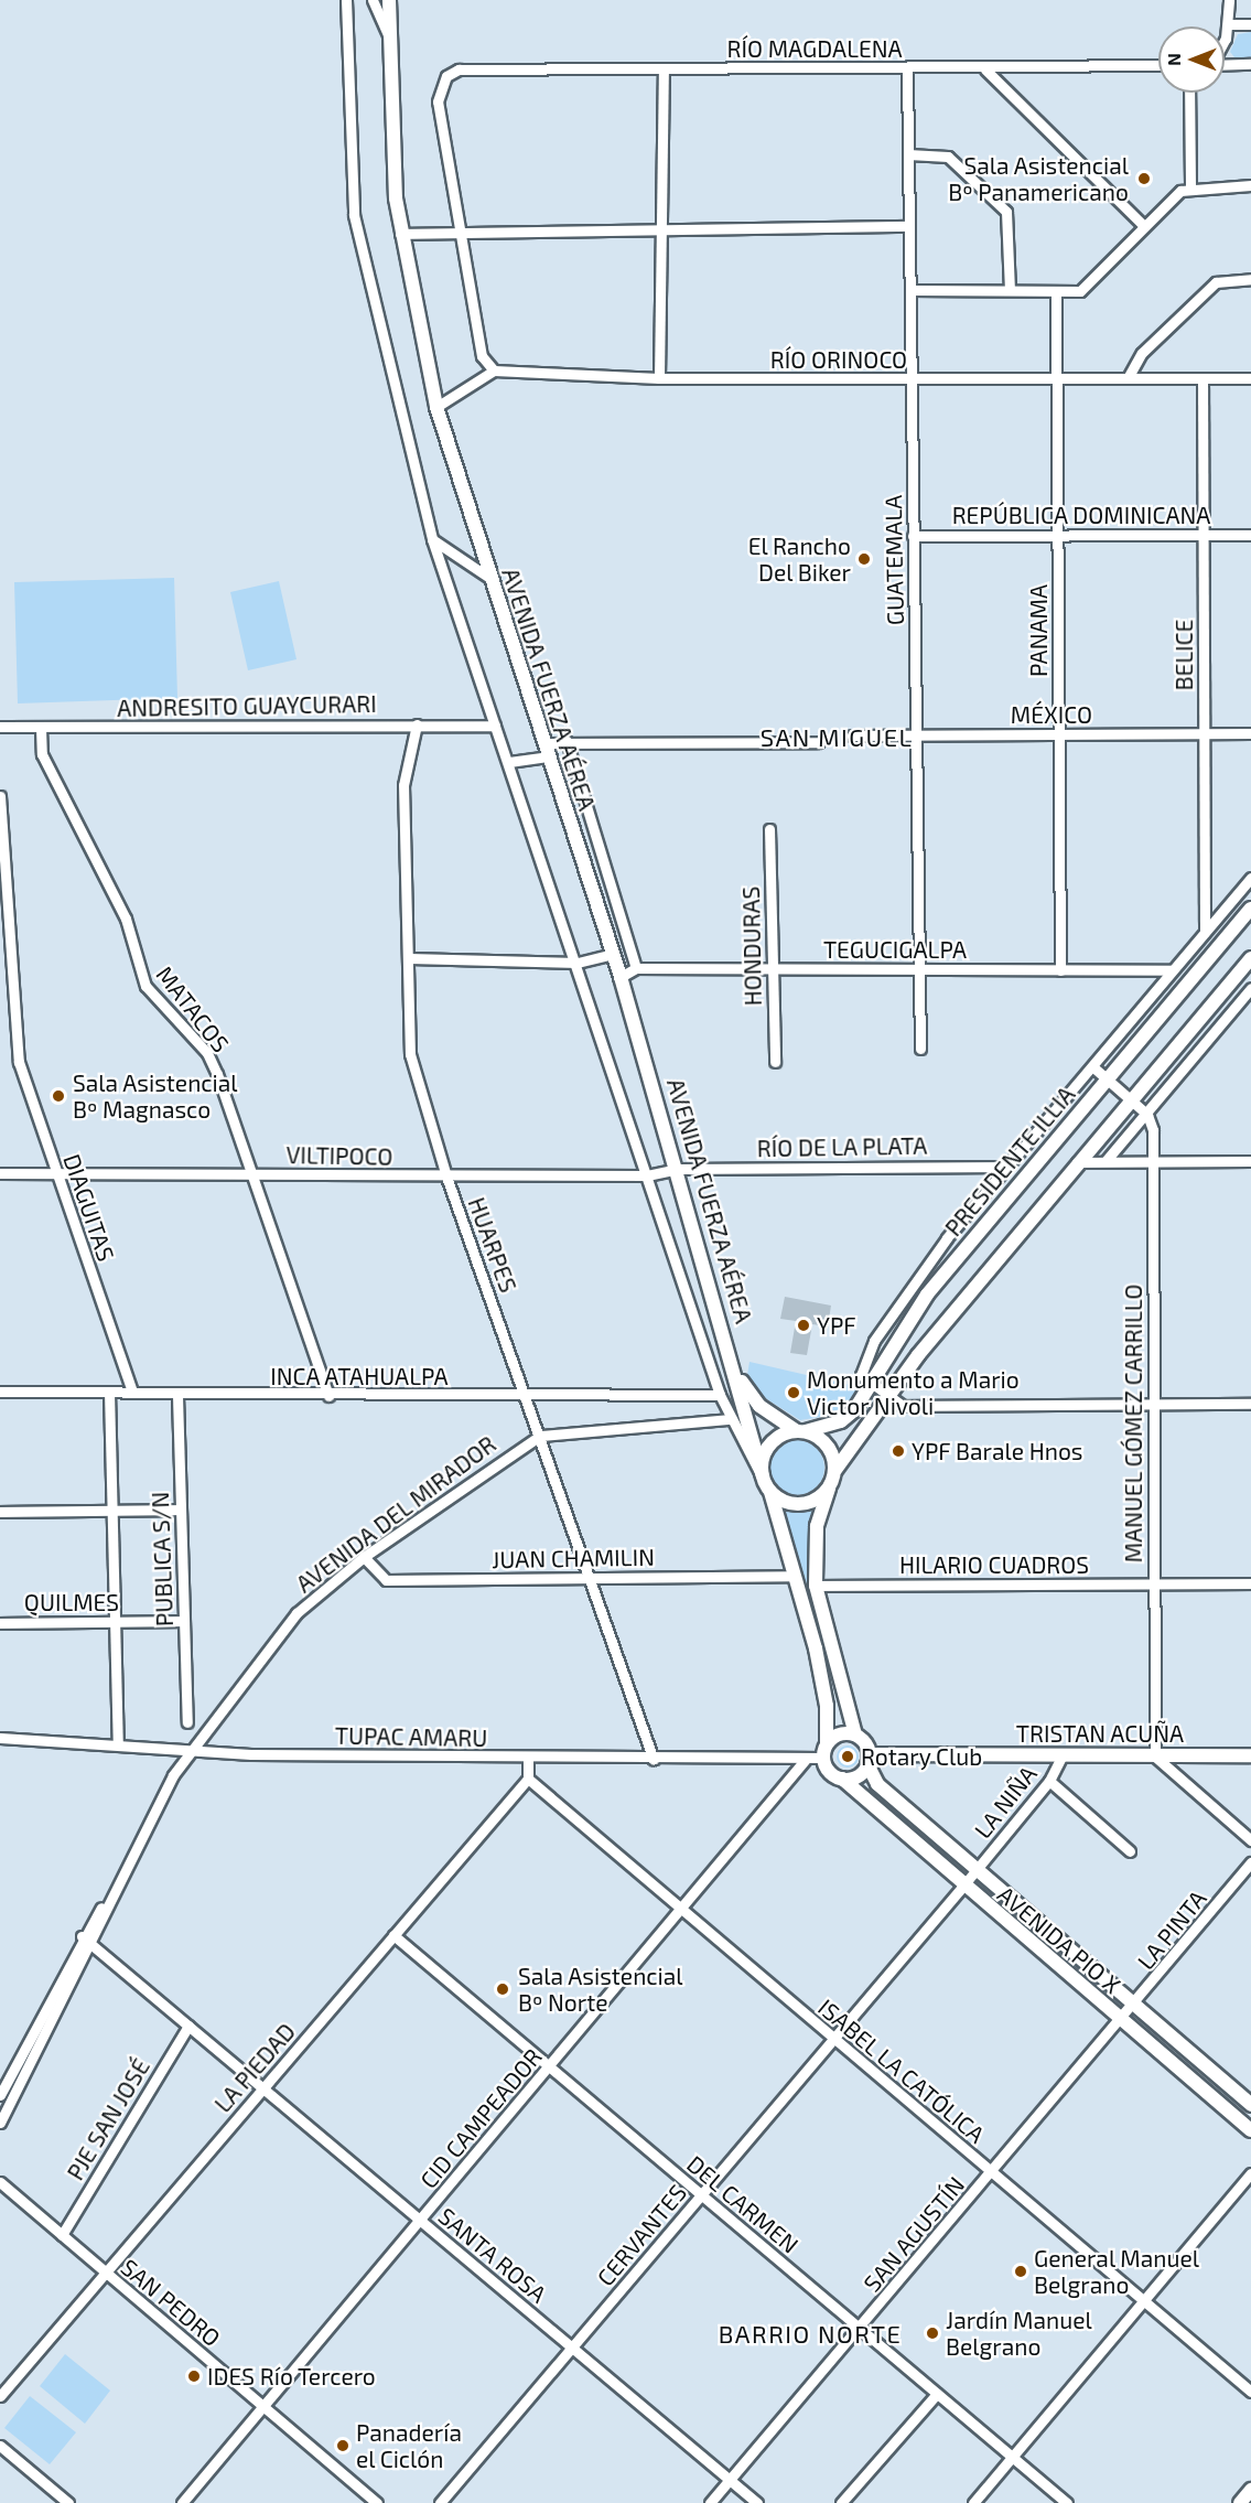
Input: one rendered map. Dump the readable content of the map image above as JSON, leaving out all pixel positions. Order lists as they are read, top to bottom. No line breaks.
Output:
{"streets":{"main road":["AVENIDA FUERZA AÉREA","PRESIDENTE ILLIA","TRISTAN ACUÑA","AVENIDA PIO X"],"street":["RÍO MAGDALENA","RÍO ORINOCO","REPÚBLICA DOMINICANA","GUATEMALA","PANAMA","BELICE","ANDRESITO GUAYCURARI","MÉXICO","HONDURAS","TEGUCIGALPA","MATACOS","RÍO DE LA PLATA","VILTIPOCO","DIAGUITAS","HUARPES","INCA ATAHUALPA","MANUEL GÓMEZ CARRILLO","AVENIDA DEL MIRADOR","JUAN CHAMILIN","PUBLICA S/N","HILARIO CUADROS","QUILMES","TUPAC AMARU","LA NIÑA","LA PINTA","LA PIEDAD","ISABEL LA CATÓLICA","CID CAMPEADOR","PJE SAN JOSÉ","DEL CARMEN","SAN AGUSTÍN","CERVANTES","SANTA ROSA","SAN PEDRO"]},"crossings":[["RÍO MAGDALENA","GUATEMALA"],["RÍO ORINOCO","GUATEMALA"],["RÍO ORINOCO","PANAMA"],["RÍO ORINOCO","BELICE"],["REPÚBLICA DOMINICANA","GUATEMALA"],["REPÚBLICA DOMINICANA","PANAMA"],["REPÚBLICA DOMINICANA","BELICE"],["GUATEMALA","MÉXICO"],["GUATEMALA","TEGUCIGALPA"],["PANAMA","MÉXICO"],["PANAMA","TEGUCIGALPA"],["BELICE","MÉXICO"],["AVENIDA FUERZA AÉREA","RÍO DE LA PLATA"],["AVENIDA FUERZA AÉREA","VILTIPOCO"],["AVENIDA FUERZA AÉREA","PRESIDENTE ILLIA"],["AVENIDA FUERZA AÉREA","JUAN CHAMILIN"],["AVENIDA FUERZA AÉREA","TRISTAN ACUÑA"],["AVENIDA FUERZA AÉREA","TUPAC AMARU"],["AVENIDA FUERZA AÉREA","AVENIDA PIO X"],["ANDRESITO GUAYCURARI","MATACOS"],["ANDRESITO GUAYCURARI","HUARPES"],["HONDURAS","TEGUCIGALPA"],["MATACOS","VILTIPOCO"],["MATACOS","INCA ATAHUALPA"],["RÍO DE LA PLATA","VILTIPOCO"],["VILTIPOCO","DIAGUITAS"],["VILTIPOCO","HUARPES"],["DIAGUITAS","INCA ATAHUALPA"],["HUARPES","INCA ATAHUALPA"],["HUARPES","AVENIDA DEL MIRADOR"],["HUARPES","JUAN CHAMILIN"],["HUARPES","TUPAC AMARU"],["INCA ATAHUALPA","PUBLICA S/N"],["MANUEL GÓMEZ CARRILLO","HILARIO CUADROS"],["MANUEL GÓMEZ CARRILLO","TRISTAN ACUÑA"],["AVENIDA DEL MIRADOR","JUAN CHAMILIN"],["AVENIDA DEL MIRADOR","TUPAC AMARU"],["AVENIDA DEL MIRADOR","SANTA ROSA"],["PUBLICA S/N","QUILMES"],["TRISTAN ACUÑA","TUPAC AMARU"],["TRISTAN ACUÑA","LA NIÑA"],["TRISTAN ACUÑA","AVENIDA PIO X"],["TUPAC AMARU","AVENIDA PIO X"],["TUPAC AMARU","CID CAMPEADOR"],["LA NIÑA","AVENIDA PIO X"],["LA NIÑA","CERVANTES"],["LA PINTA","AVENIDA PIO X"],["LA PINTA","SAN AGUSTÍN"],["AVENIDA PIO X","SAN AGUSTÍN"],["AVENIDA PIO X","CERVANTES"],["LA PIEDAD","ISABEL LA CATÓLICA"],["LA PIEDAD","DEL CARMEN"],["LA PIEDAD","SANTA ROSA"],["LA PIEDAD","SAN PEDRO"],["ISABEL LA CATÓLICA","CID CAMPEADOR"],["ISABEL LA CATÓLICA","SAN AGUSTÍN"],["ISABEL LA CATÓLICA","CERVANTES"],["CID CAMPEADOR","DEL CARMEN"],["CID CAMPEADOR","SANTA ROSA"],["CID CAMPEADOR","SAN PEDRO"],["PJE SAN JOSÉ","SANTA ROSA"],["PJE SAN JOSÉ","SAN PEDRO"],["DEL CARMEN","SAN AGUSTÍN"],["DEL CARMEN","CERVANTES"],["SAN AGUSTÍN","SANTA ROSA"],["CERVANTES","SANTA ROSA"]],"districts":["SAN MIGUEL","BARRIO NORTE"],"places":["Sala Asistencial Bº Panamericano","El Rancho Del Biker","Sala Asistencial Bº Magnasco","YPF","Monumento a Mario Victor Nivoli","YPF Barale Hnos","Rotary Club","Sala Asistencial Bº Norte","General Manuel Belgrano","Jardín Manuel Belgrano","IDES Río Tercero","Panadería el Ciclón"],"north":"left"}
